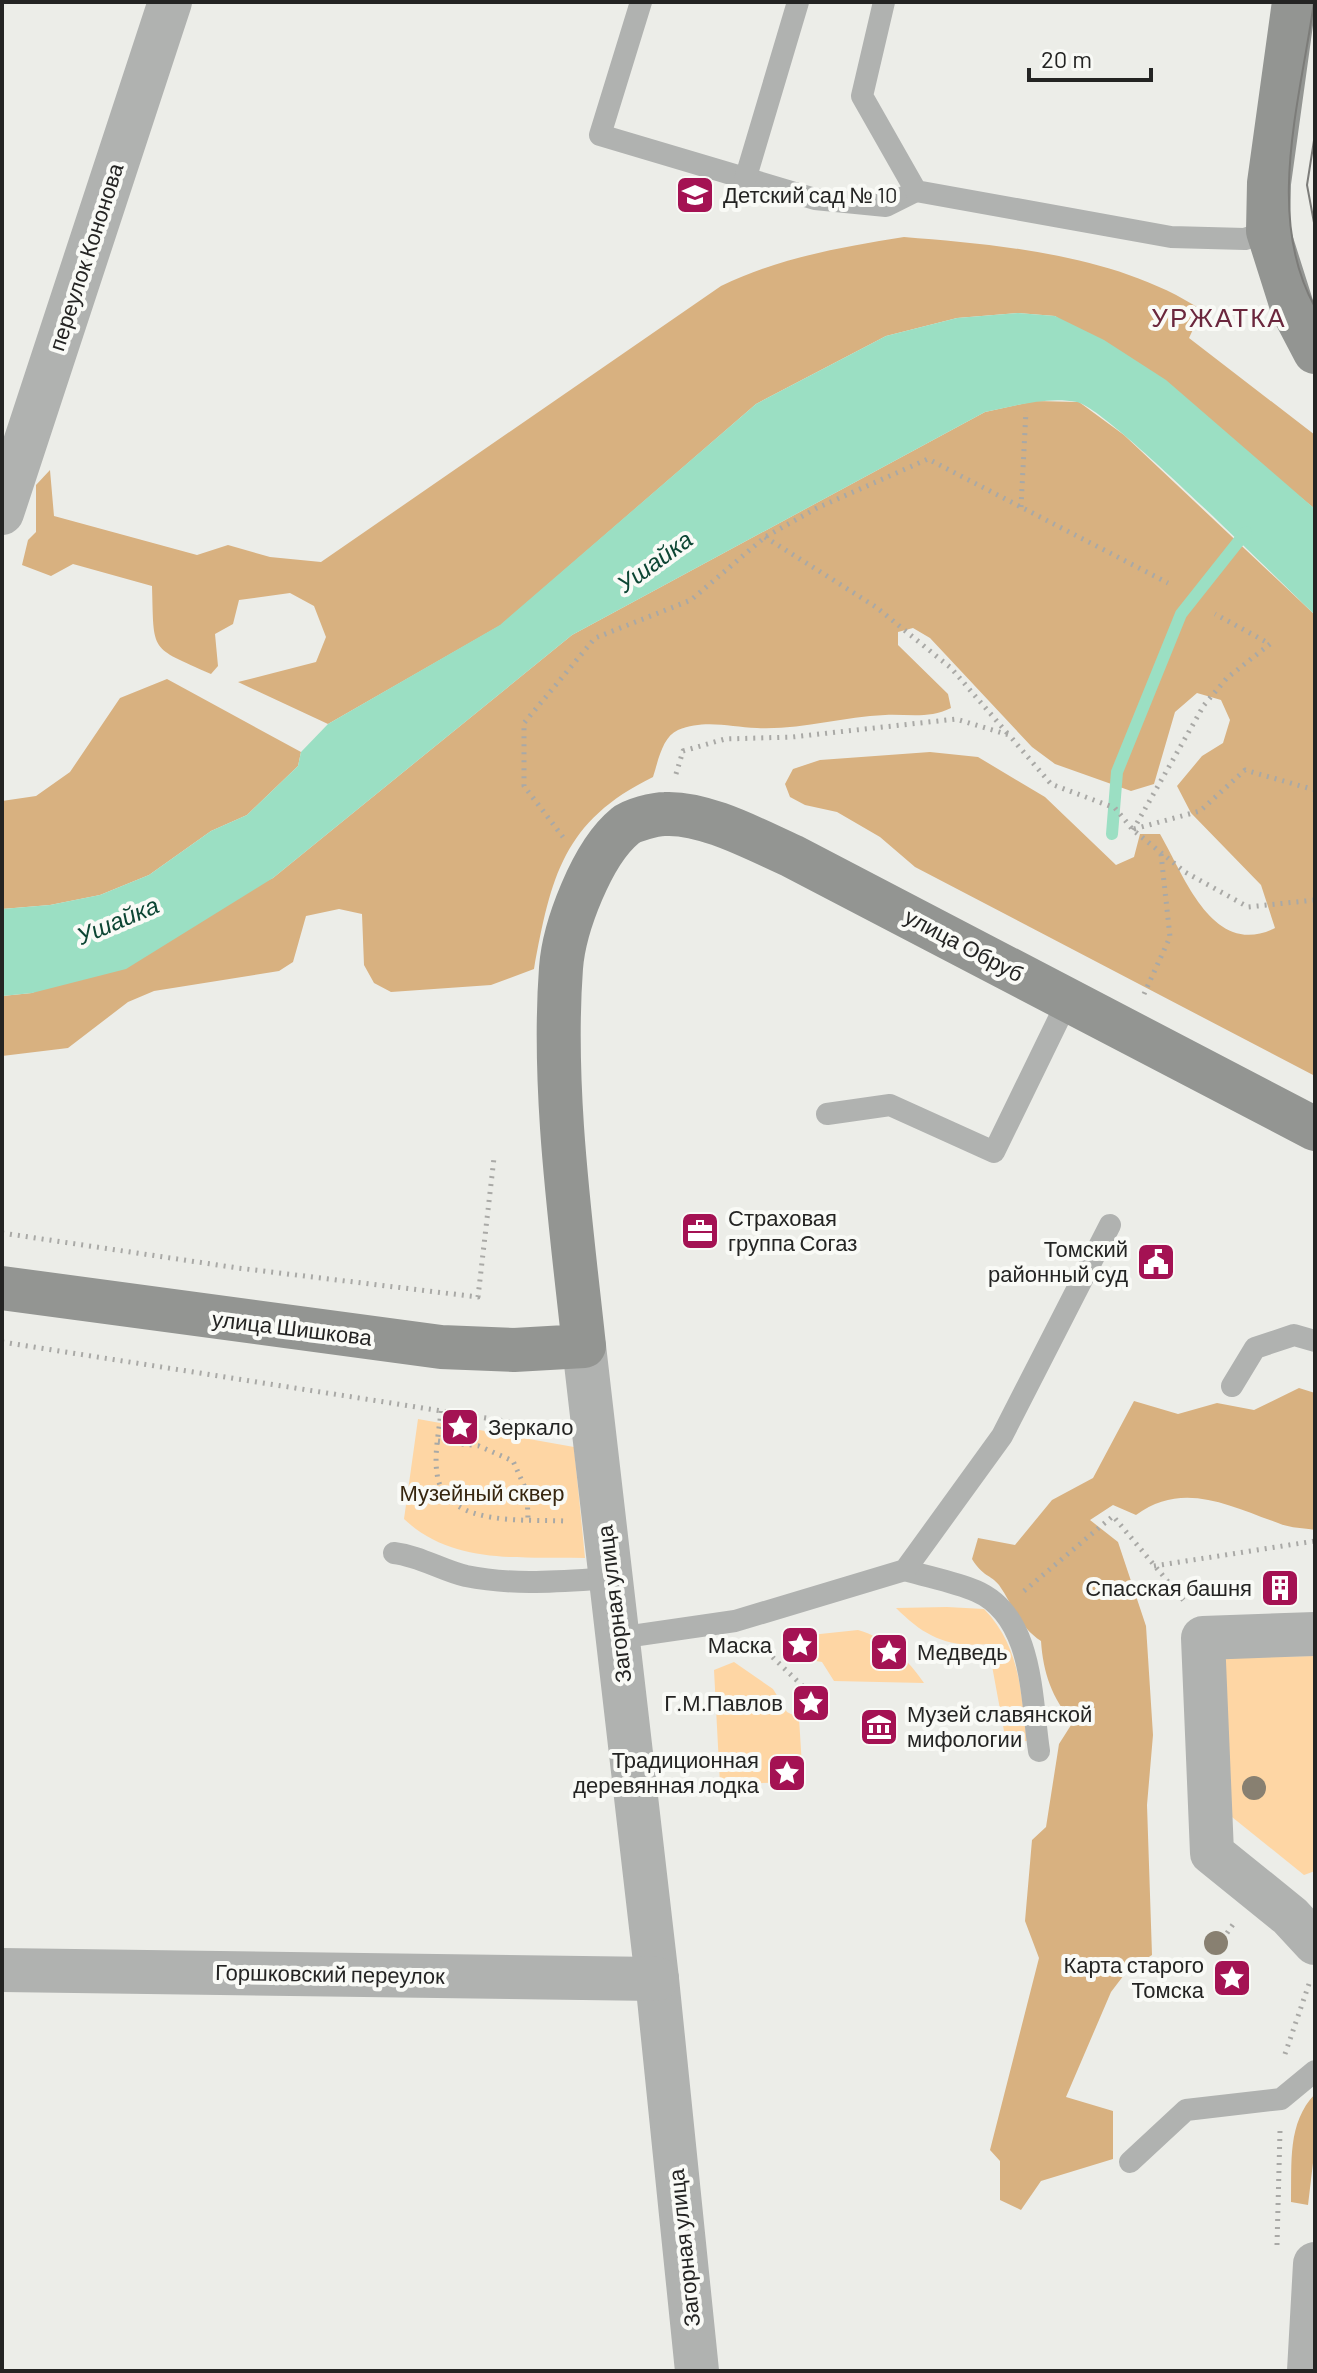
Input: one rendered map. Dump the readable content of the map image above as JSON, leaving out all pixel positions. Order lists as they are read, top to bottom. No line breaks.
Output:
{"streets":{"street":["переулок Кононова","улица Обруб","улица Шишкова","Загорная улица","Горшковский переулок"]},"crossings":[["улица Обруб","Загорная улица"],["улица Шишкова","Загорная улица"],["Загорная улица","Горшковский переулок"]],"districts":["УРЖАТКА"],"water":["Ушайка"],"parks":["Музейный сквер"],"places":{"school or university":["Детский сад № 10"],"office":["Страховая группа Согаз"],"public building":["Томский районный суд"],"place":["Зеркало","Маска","Медведь","Г.М.Павлов","Традиционная деревянная лодка","Карта старого Томска"],"building":["Спасская башня"],"museum":["Музей славянской мифологии"]},"scale_bar":"20 m"}
